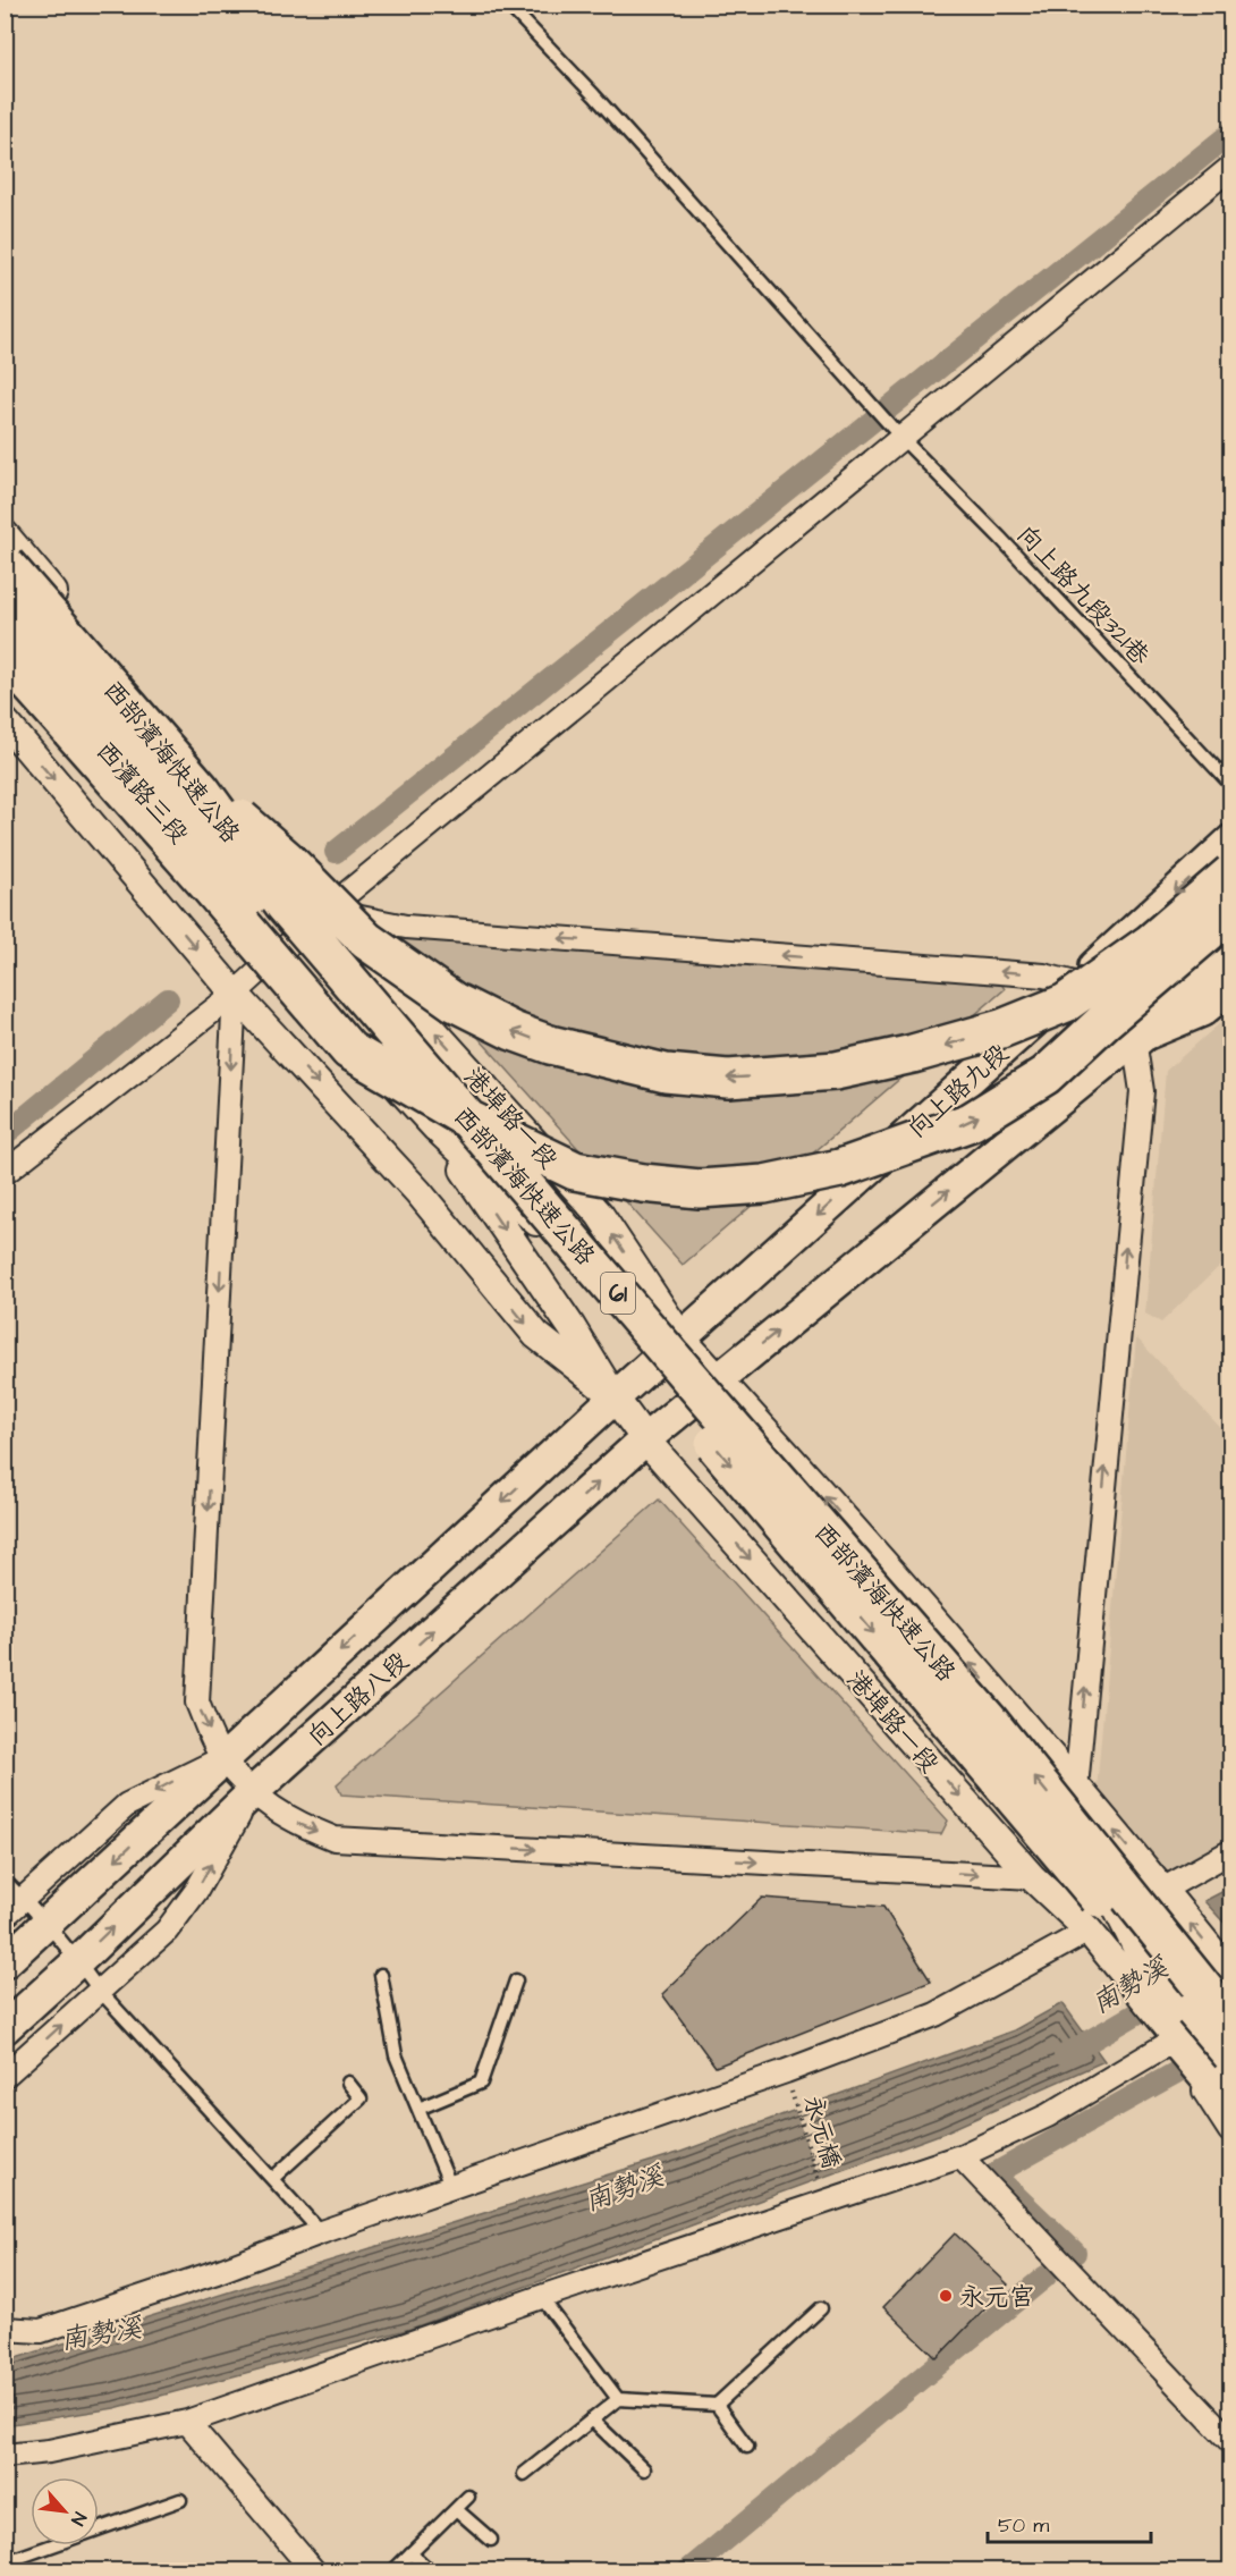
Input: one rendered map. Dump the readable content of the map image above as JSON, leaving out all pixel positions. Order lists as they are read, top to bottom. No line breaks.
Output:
{"streets":{"highway":["西部濱海快速公路","61"],"main road":["向上路九段","向上路八段"],"street":["西濱路三段","港埠路一段"],"lane":["向上路九段321巷"],"path":["永元橋"]},"crossings":[["西濱路三段","港埠路一段"],["向上路九段","港埠路一段"],["向上路九段","向上路八段"],["港埠路一段","向上路八段"]],"water":["南勢溪"],"places":["永元宮"],"scale_bar":"50 m","north":"bottom right"}
